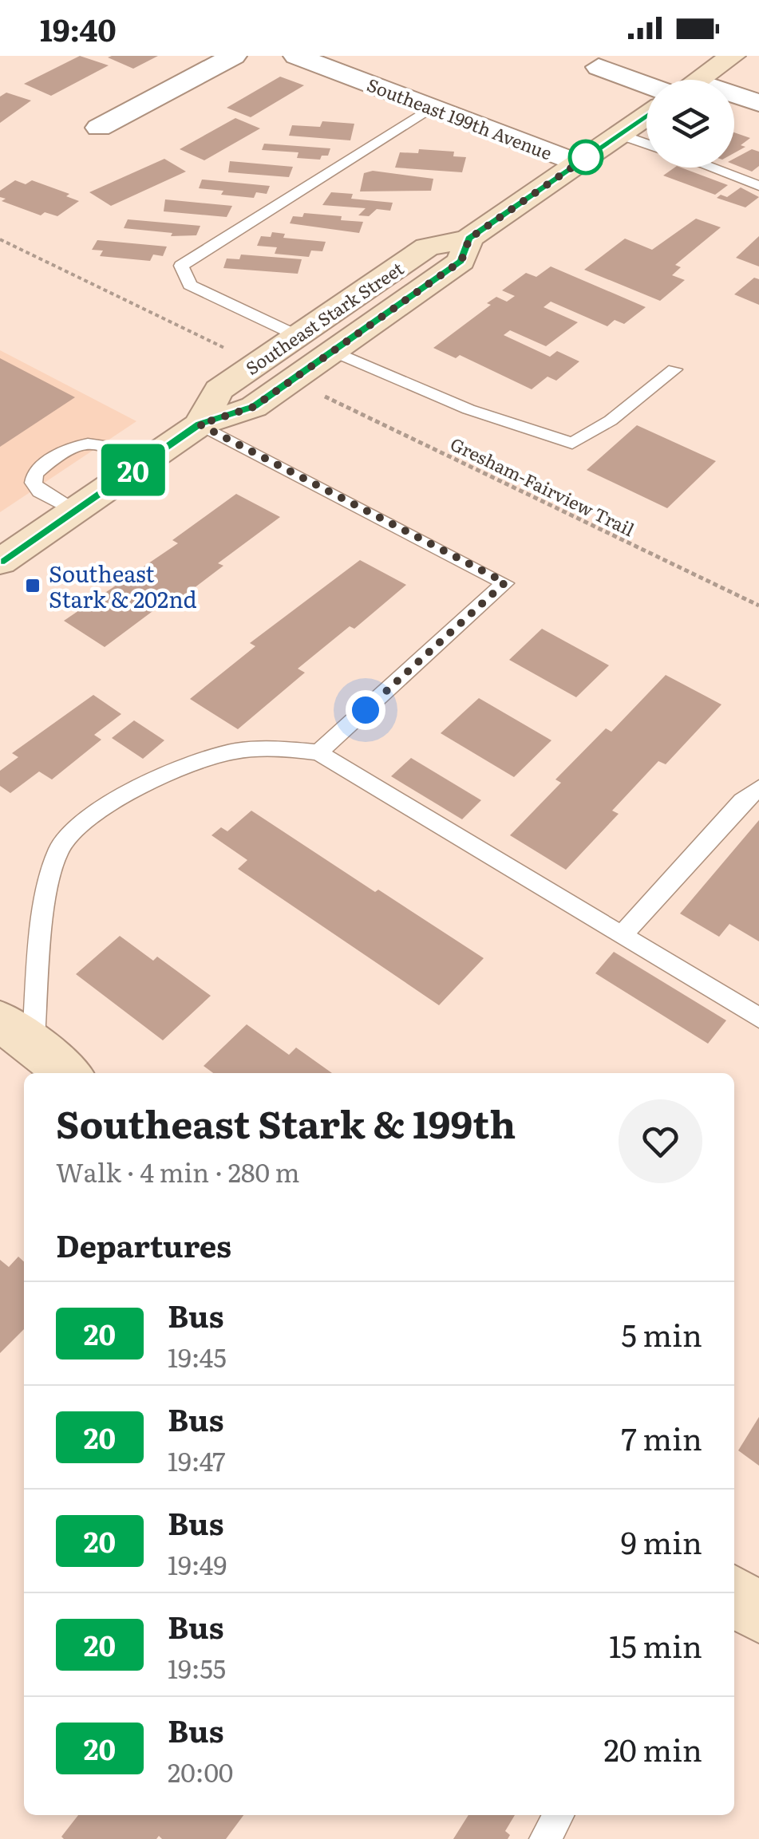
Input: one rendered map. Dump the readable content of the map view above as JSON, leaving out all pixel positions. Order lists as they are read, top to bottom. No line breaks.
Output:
{"streets":{"main road":["Southeast Stark Street"],"street":["Southeast 199th Avenue"],"path":["Gresham-Fairview Trail"]},"crossings":[["Southeast 199th Avenue","Southeast Stark Street"]],"places":{"transit":["Southeast Stark & 202nd"]},"lines":["bus line 20"],"page":{"status":"19:40","on_map":"20","heading":[["Southeast Stark & 199th","Walk · 4 min · 280 m"],"Departures"],"list":[{"mark":"20","name":"Bus","note":"19:45","value":"5 min"},{"mark":"20","name":"Bus","note":"19:47","value":"7 min"},{"mark":"20","name":"Bus","note":"19:49","value":"9 min"},{"mark":"20","name":"Bus","note":"19:55","value":"15 min"},{"mark":"20","name":"Bus","note":"20:00","value":"20 min"}]}}
